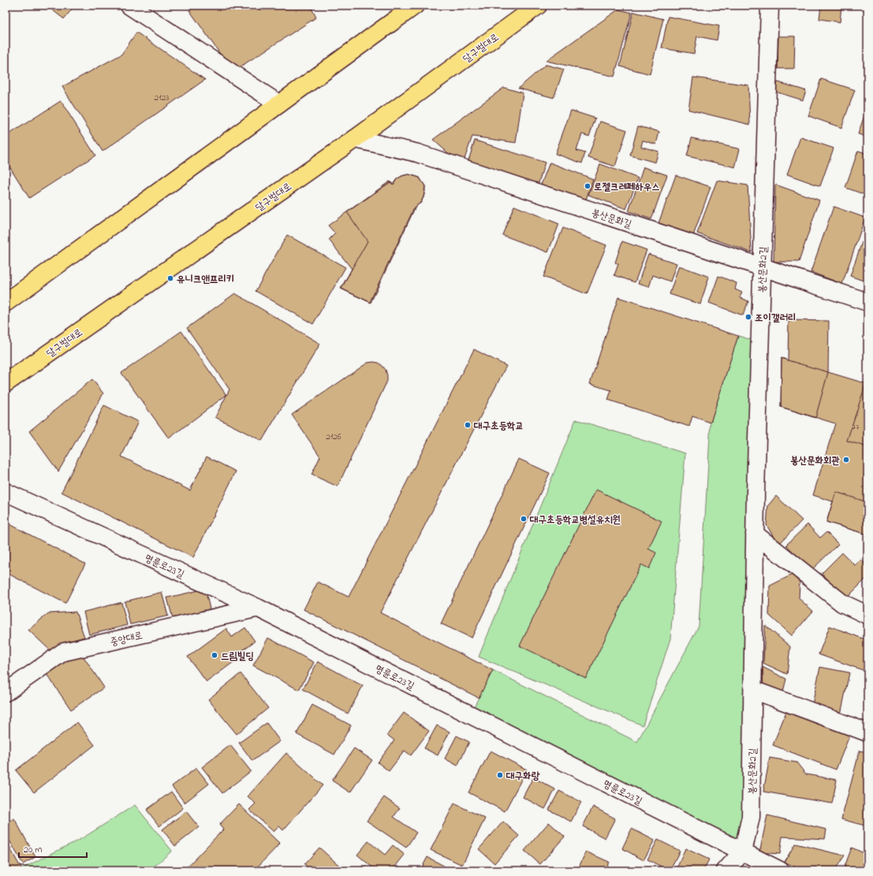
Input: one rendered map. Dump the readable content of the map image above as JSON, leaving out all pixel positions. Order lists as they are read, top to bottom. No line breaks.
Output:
{"streets":{"main road":["달구벌대로"],"street":["봉산문화길","봉산문화2길","명륜로23길","중앙대로"]},"crossings":[["달구벌대로","봉산문화길"],["봉산문화길","봉산문화2길"],["봉산문화2길","명륜로23길"],["명륜로23길","중앙대로"]],"places":["로젤크레페하우스","유니크앤프리키","조이갤러리","대구초등학교","봉산문화회관","대구초등학교병설유치원","드림빌딩","대구화랑"],"house_numbers":["2123","77","2126"],"scale_bar":"20 m"}
